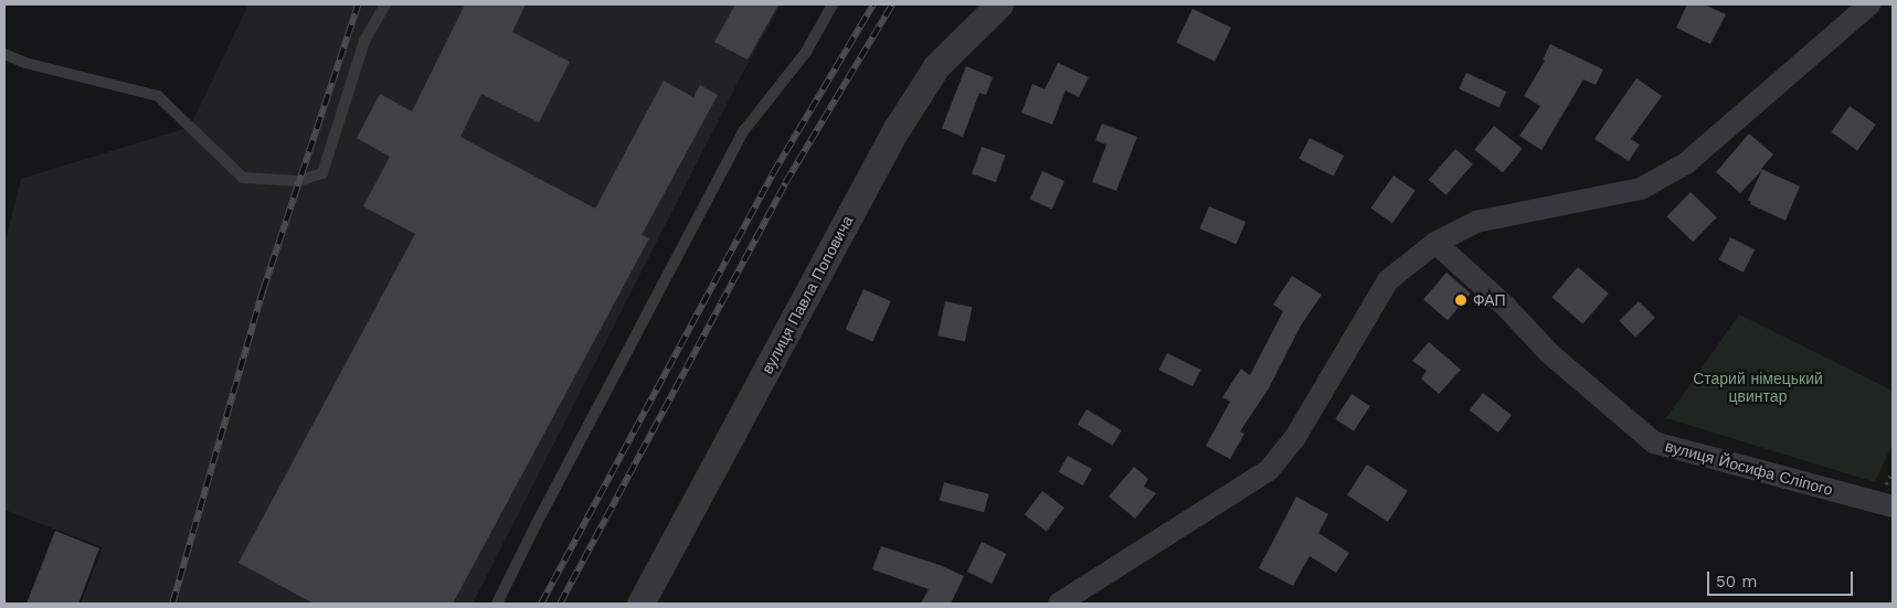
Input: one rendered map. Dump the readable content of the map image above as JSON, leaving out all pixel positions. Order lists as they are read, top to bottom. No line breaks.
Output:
{"streets":{"street":["вулиця Павла Поповича","вулиця Йосифа Сліпого"]},"parks":["Старий німецький цвинтар"],"places":["ФАП"],"scale_bar":"50 m"}
